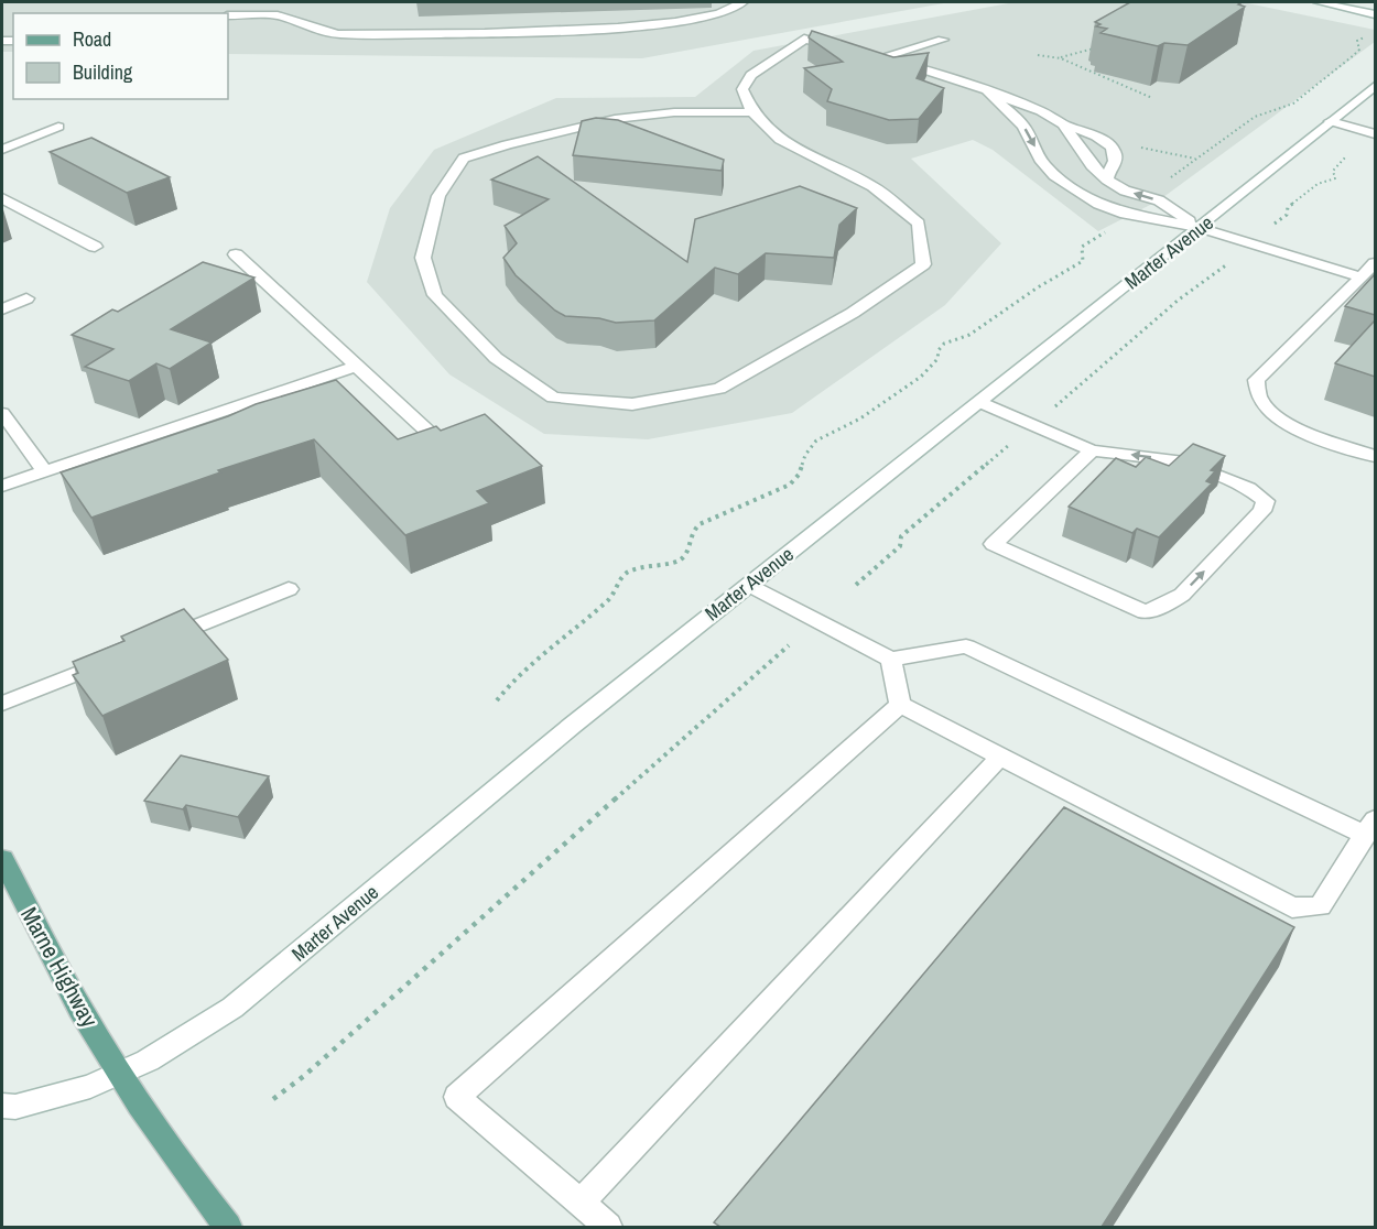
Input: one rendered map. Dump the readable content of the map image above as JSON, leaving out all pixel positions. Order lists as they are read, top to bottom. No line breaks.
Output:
{"streets":{"main road":["Marter Avenue","Marne Highway"]},"crossings":[["Marter Avenue","Marne Highway"]],"legend":["Road","Building"]}
